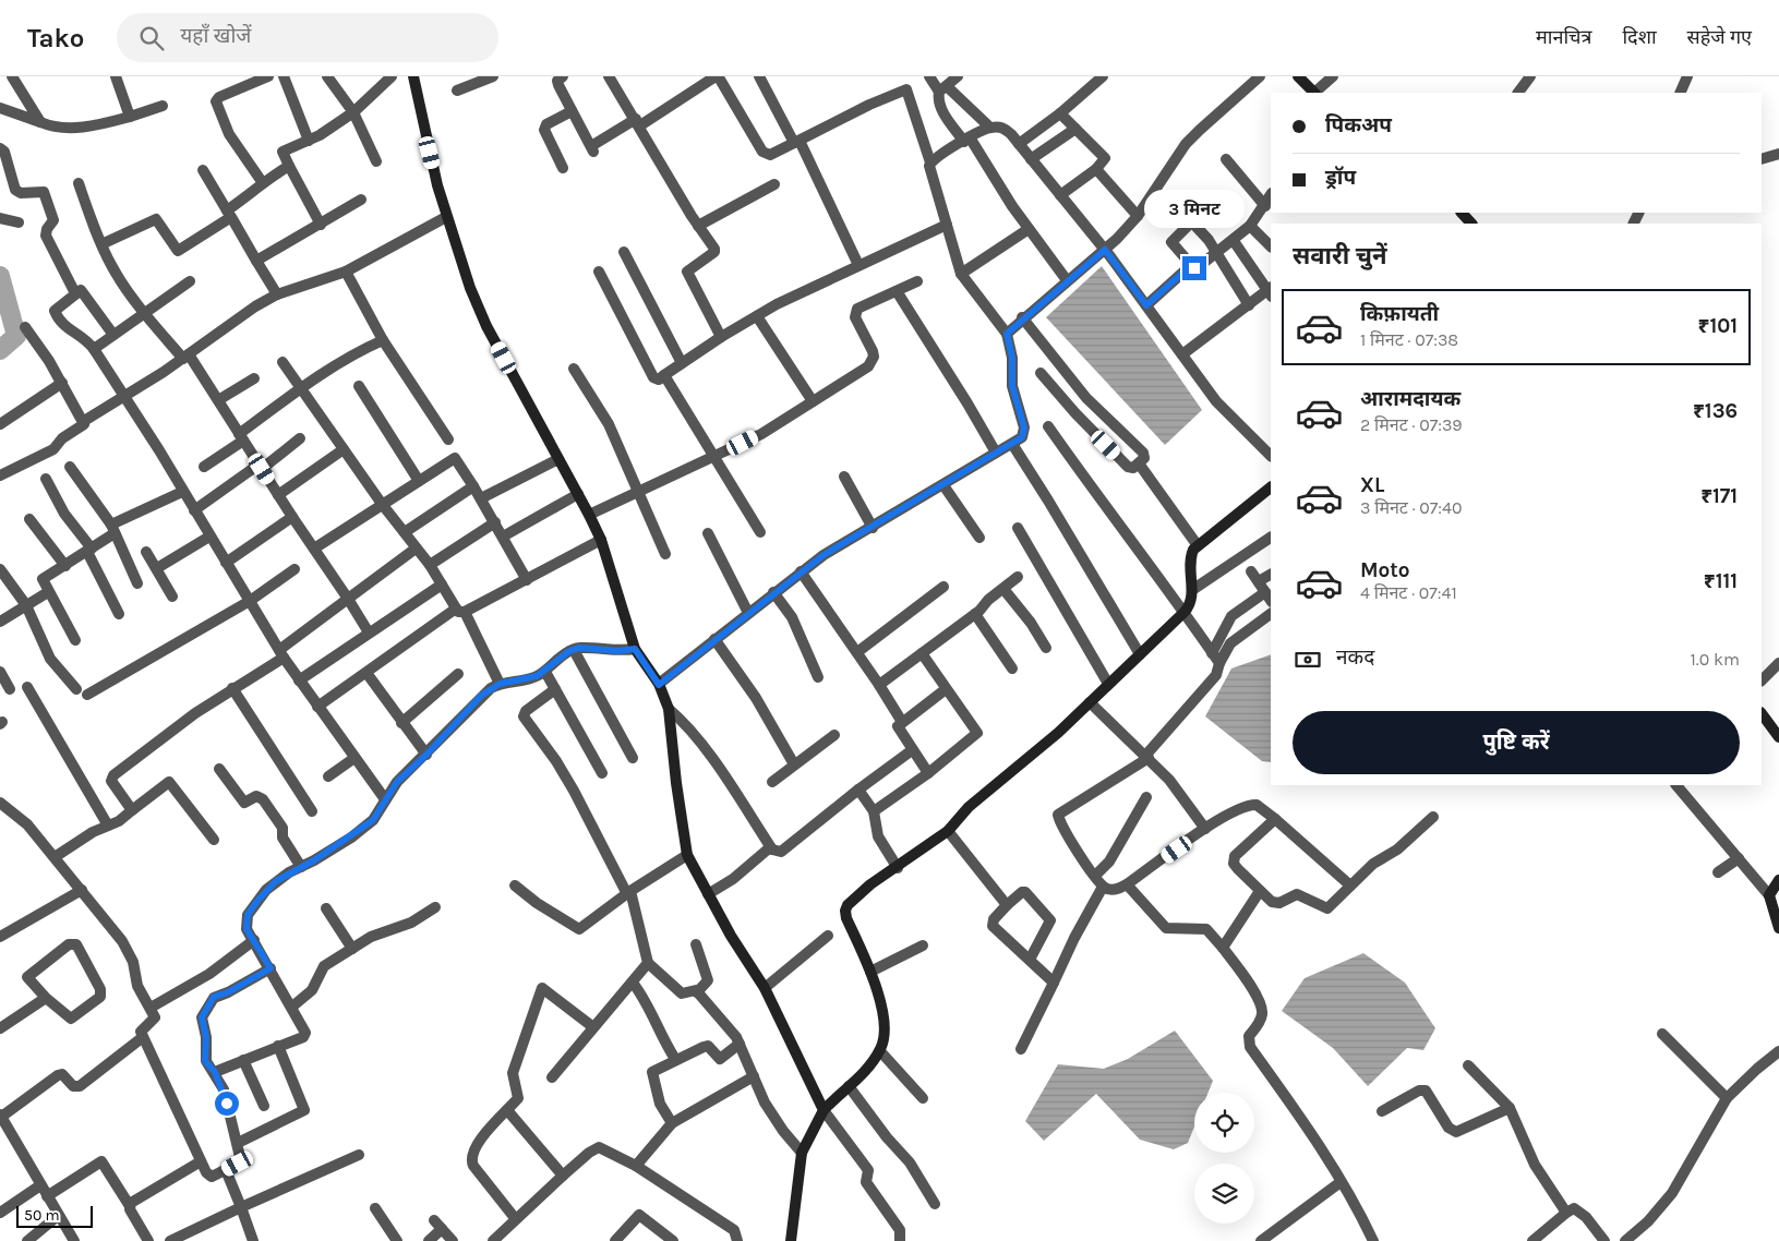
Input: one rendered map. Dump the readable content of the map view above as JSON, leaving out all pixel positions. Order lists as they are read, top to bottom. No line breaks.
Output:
{"scale_bar":"50 m","page":{"header":"Tako","search":"यहाँ खोजें","nav":["मानचित्र","दिशा","सहेजे गए"],"banner":["पिकअप","ड्रॉप"],"bubble":"3 मिनट","heading":"सवारी चुनें","list":[{"name":"किफ़ायती","note":"1 मिनट · 07:38","value":"₹101"},{"name":"आरामदायक","note":"2 मिनट · 07:39","value":"₹136"},{"name":"XL","note":"3 मिनट · 07:40","value":"₹171"},{"name":"Moto","note":"4 मिनट · 07:41","value":"₹111"}],"pay":["नकद","1.0 km"],"buttons":"पुष्टि करें","scale":"50 m"}}
